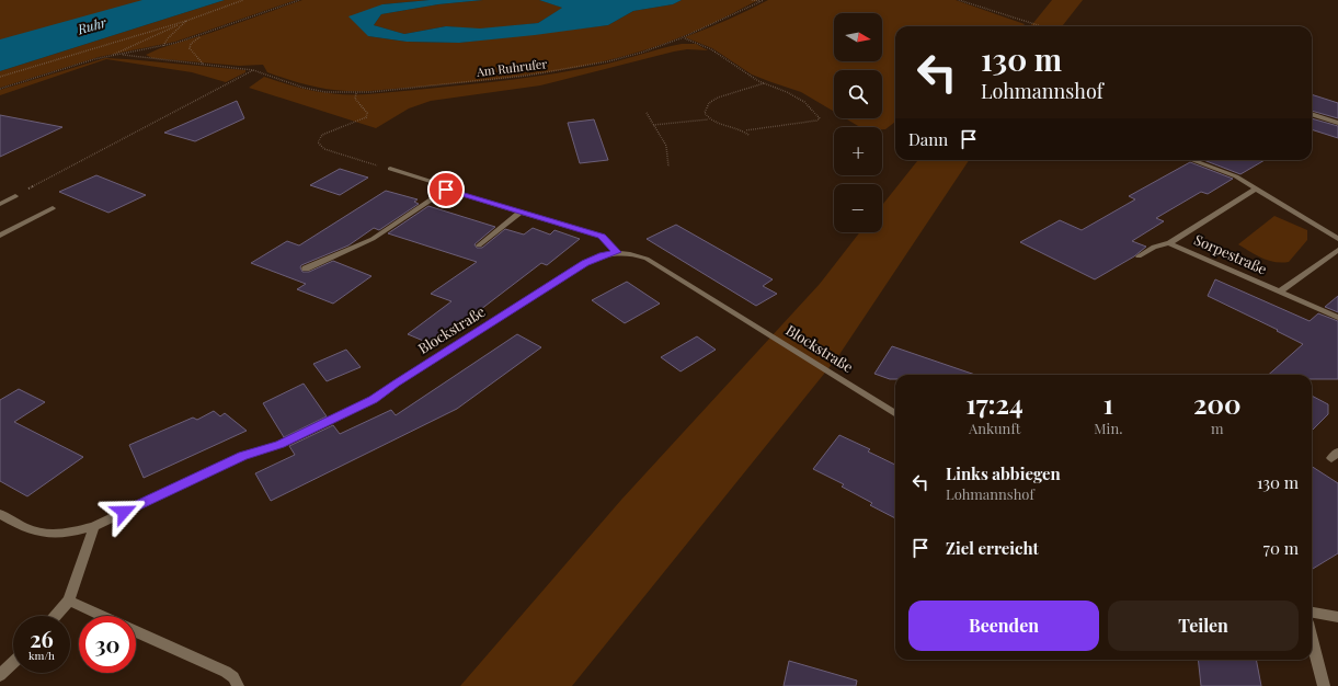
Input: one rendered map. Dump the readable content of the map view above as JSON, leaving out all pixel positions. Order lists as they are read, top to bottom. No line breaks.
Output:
{"streets":{"street":["Sorpestraße","Blockstraße"],"path":["Am Ruhrufer"]},"water":["Ruhr"],"north":"right","page":{"map_buttons":["+","−"],"turn":["130 m","Lohmannshof"],"then":"Dann","eta":["17:24","Ankunft","1","Min.","200","m"],"list":[{"name":"Links abbiegen","note":"Lohmannshof","value":"130 m"},{"name":"Ziel erreicht","value":"70 m"}],"buttons":["Beenden","Teilen"],"speed":"26 km/h","limit":"30"}}
